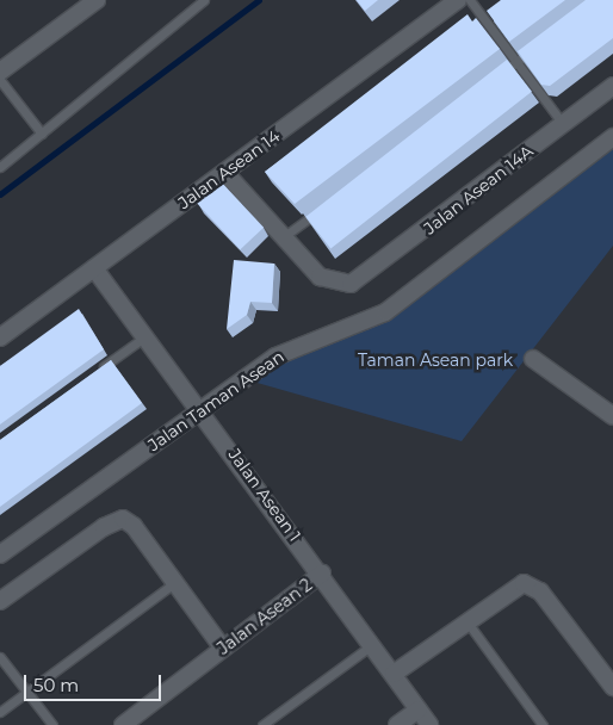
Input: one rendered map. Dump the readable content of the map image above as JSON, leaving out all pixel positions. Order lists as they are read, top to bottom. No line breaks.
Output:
{"streets":{"street":["Jalan Asean 14","Jalan Asean 14A","Jalan Taman Asean","Jalan Asean 1","Jalan Asean 2"]},"crossings":[["Jalan Asean 14","Jalan Asean 1"],["Jalan Taman Asean","Jalan Asean 1"],["Jalan Asean 1","Jalan Asean 2"]],"parks":["Taman Asean park"],"scale_bar":"50 m"}
